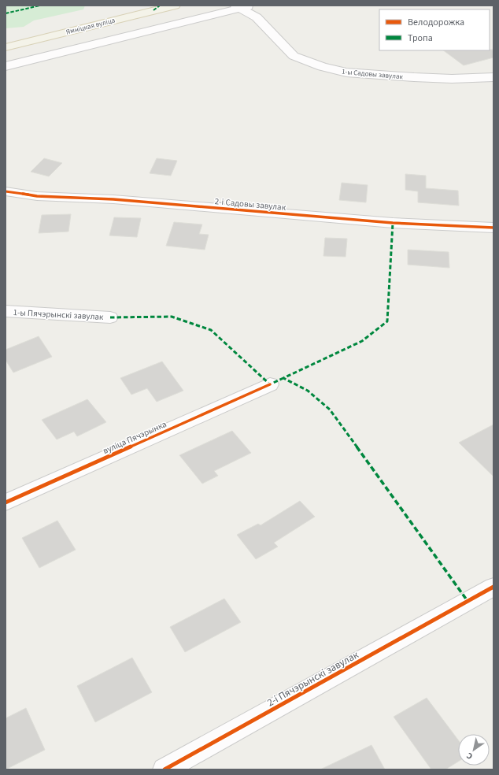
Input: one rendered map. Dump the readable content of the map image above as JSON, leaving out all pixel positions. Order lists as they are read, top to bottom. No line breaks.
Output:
{"streets":{"main road":["Ямніцкая вуліца"],"street":["1-ы Садовы завулак","2-і Садовы завулак","1-ы Пячэрынскі завулак","вуліца Пячэрынка","2-і Пячэрынскі завулак"]},"legend":["Велодорожка","Тропа"],"north":"bottom left"}
